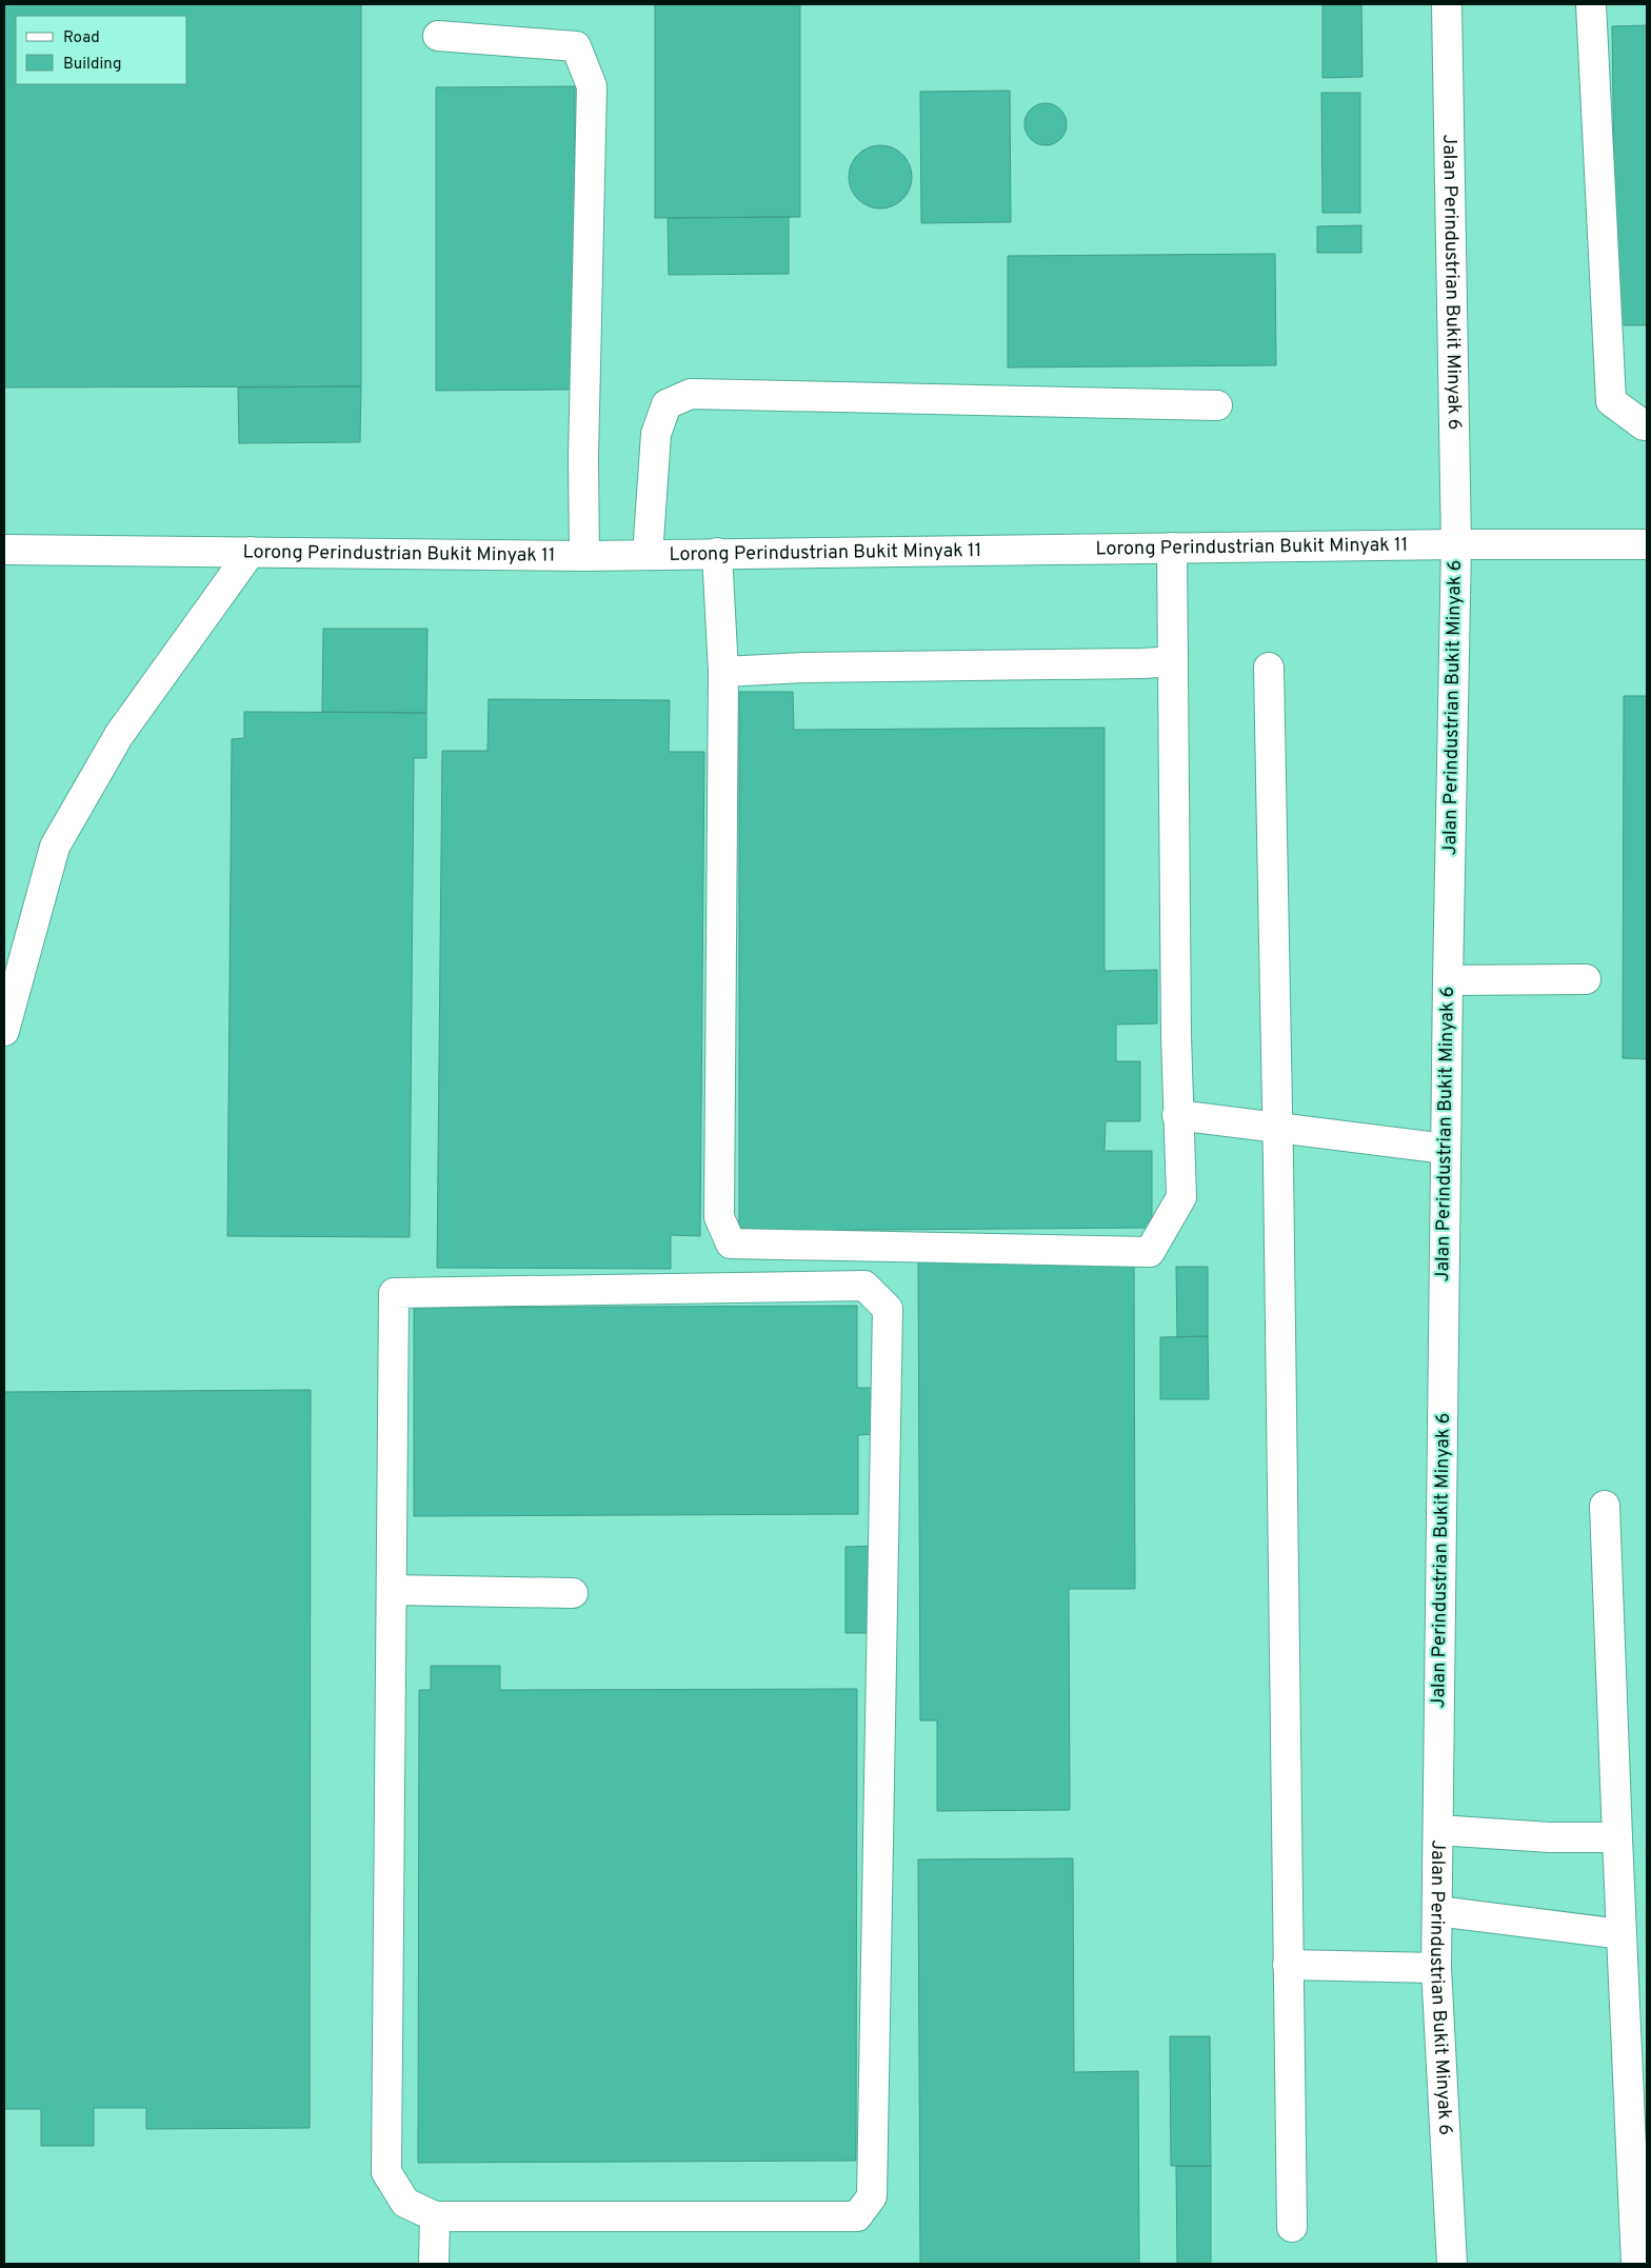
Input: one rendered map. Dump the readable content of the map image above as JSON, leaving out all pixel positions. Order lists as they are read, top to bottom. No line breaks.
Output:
{"streets":{"street":["Jalan Perindustrian Bukit Minyak 6","Lorong Perindustrian Bukit Minyak 11"]},"crossings":[["Jalan Perindustrian Bukit Minyak 6","Lorong Perindustrian Bukit Minyak 11"]],"legend":["Road","Building"]}
